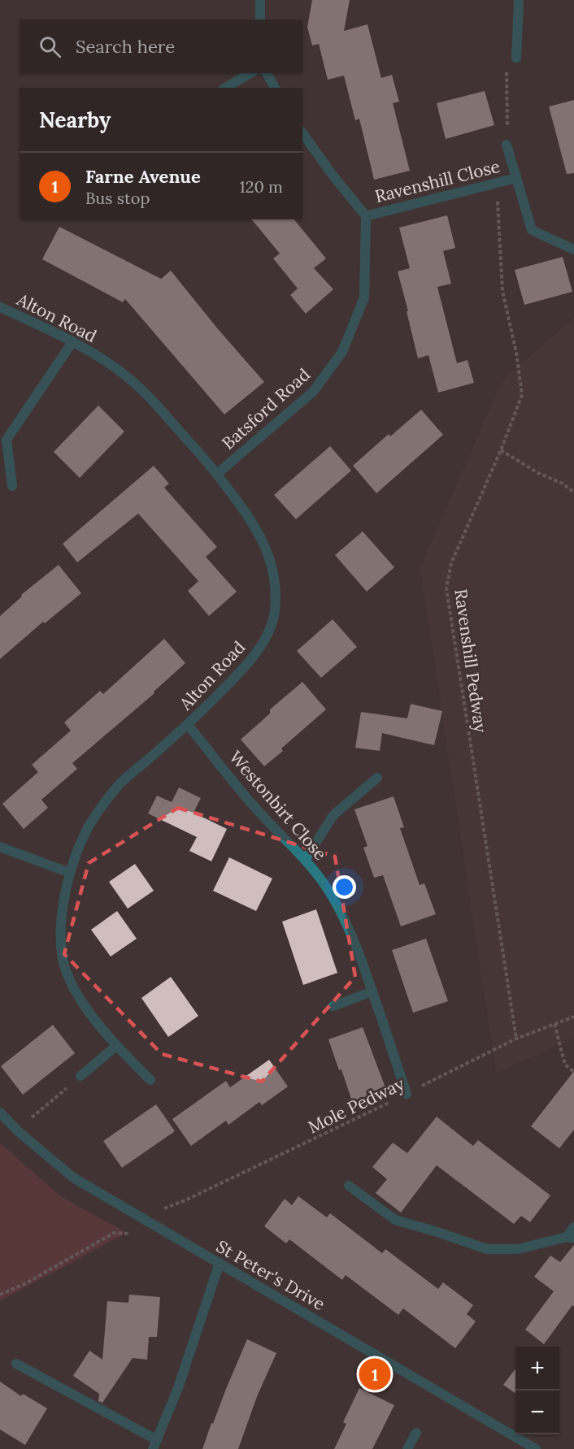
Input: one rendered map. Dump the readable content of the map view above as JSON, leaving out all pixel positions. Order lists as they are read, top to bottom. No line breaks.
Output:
{"streets":{"street":["Ravenshill Close","Alton Road","Batsford Road","Westonbirt Close","St Peter's Drive"],"path":["Ravenshill Pedway","Mole Pedway"]},"crossings":[["Ravenshill Close","Batsford Road"],["Ravenshill Close","Ravenshill Pedway"],["Alton Road","Batsford Road"],["Alton Road","Westonbirt Close"],["Ravenshill Pedway","Mole Pedway"],["Westonbirt Close","Mole Pedway"]],"page":{"search":"Search here","heading":"Nearby","list":[{"mark":"1","name":"Farne Avenue","note":"Bus stop","value":"120 m"}],"map_buttons":["+","−"],"pins":"1"}}
